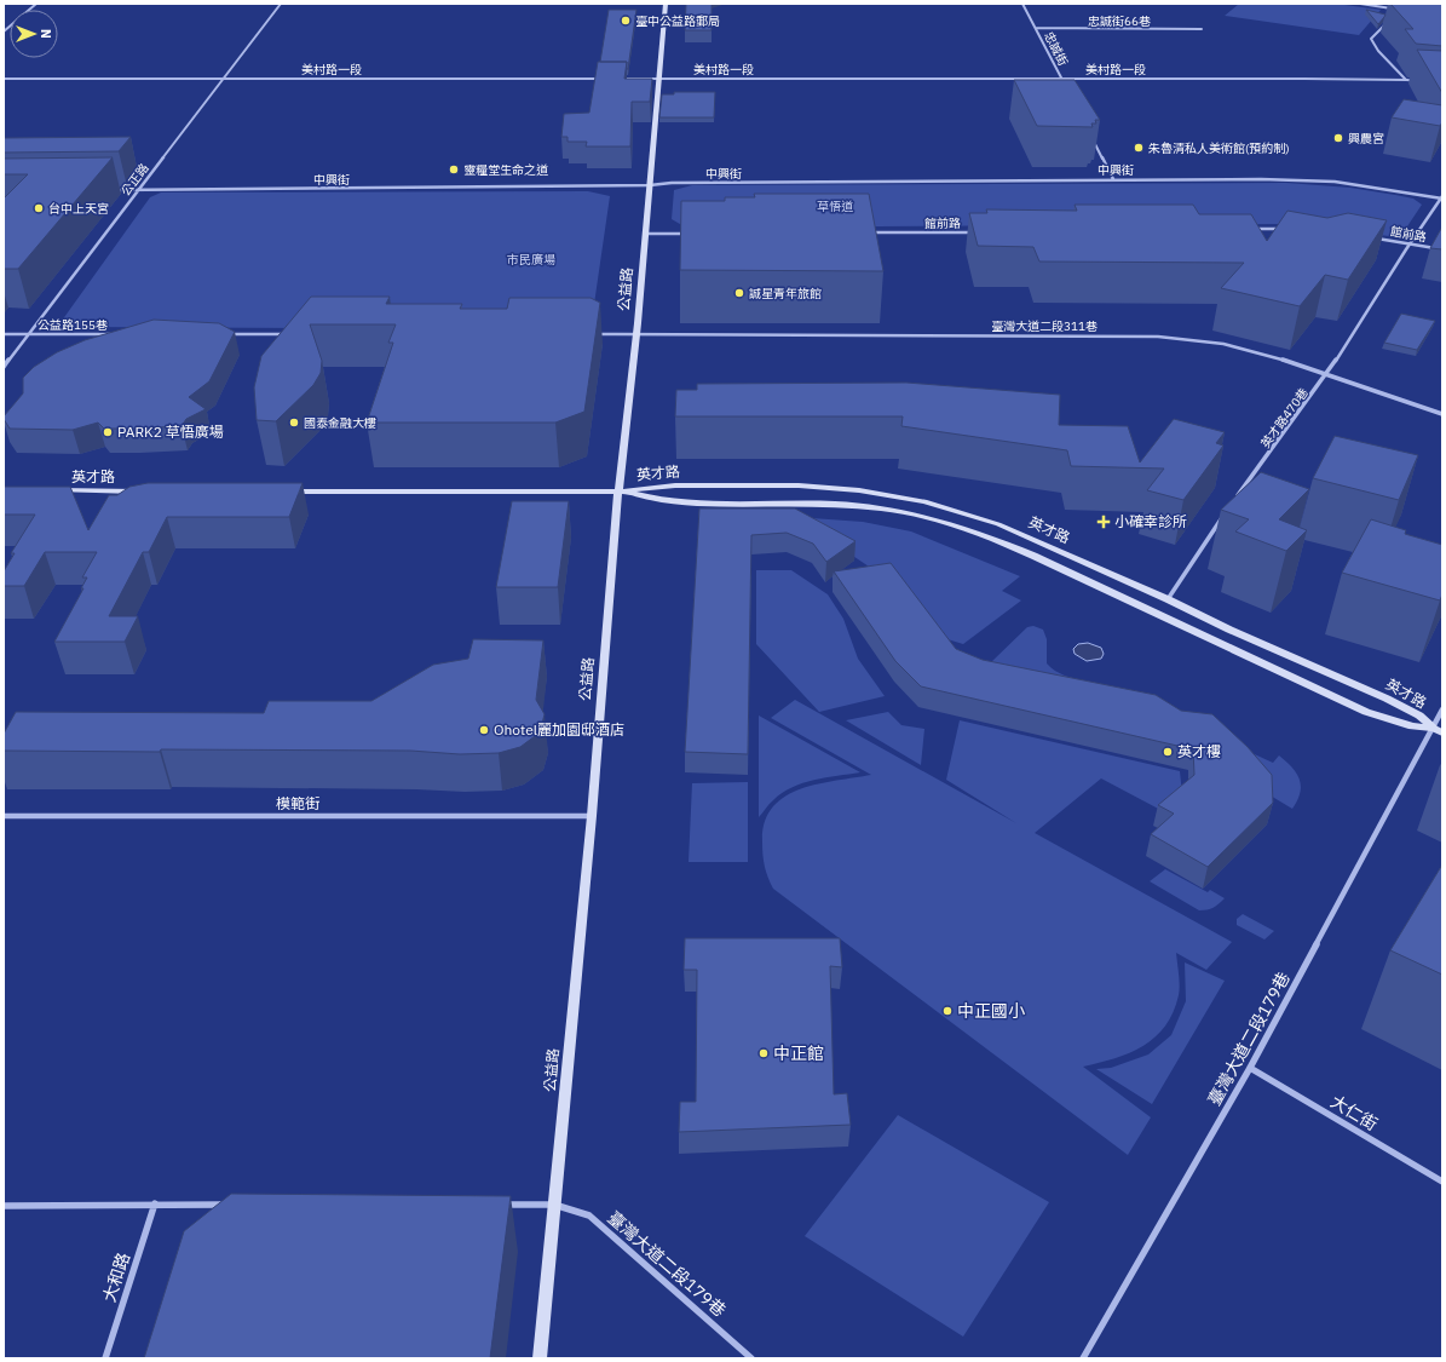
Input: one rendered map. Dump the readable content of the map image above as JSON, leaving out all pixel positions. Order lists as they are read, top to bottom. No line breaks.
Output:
{"streets":{"main road":["公益路","英才路"],"street":["忠誠街66巷","忠誠街","美村路一段","中興街","公正路","館前路","公益路155巷","臺灣大道二段311巷","英才路470巷","模範街","臺灣大道二段179巷","大仁街","大和路"]},"crossings":[["忠誠街66巷","忠誠街"],["忠誠街","美村路一段"],["美村路一段","公正路"],["美村路一段","公益路"],["中興街","公正路"],["中興街","公益路"],["中興街","英才路470巷"],["公正路","公益路155巷"],["館前路","英才路470巷"],["公益路","臺灣大道二段311巷"],["公益路","英才路"],["公益路","模範街"],["公益路","臺灣大道二段179巷"],["臺灣大道二段311巷","英才路470巷"],["英才路","臺灣大道二段179巷"],["臺灣大道二段179巷","大仁街"]],"parks":["草悟道","市民廣場"],"places":{"other":["臺中公益路郵局","興農宮","朱魯清私人美術館(預約制)","靈糧堂生命之道","台中上天宮","誠星青年旅館","國泰金融大樓","PARK2 草悟廣場","Ohotel麗加園邸酒店","英才樓","中正國小","中正館"],"health":["小確幸診所"]},"north":"right"}
